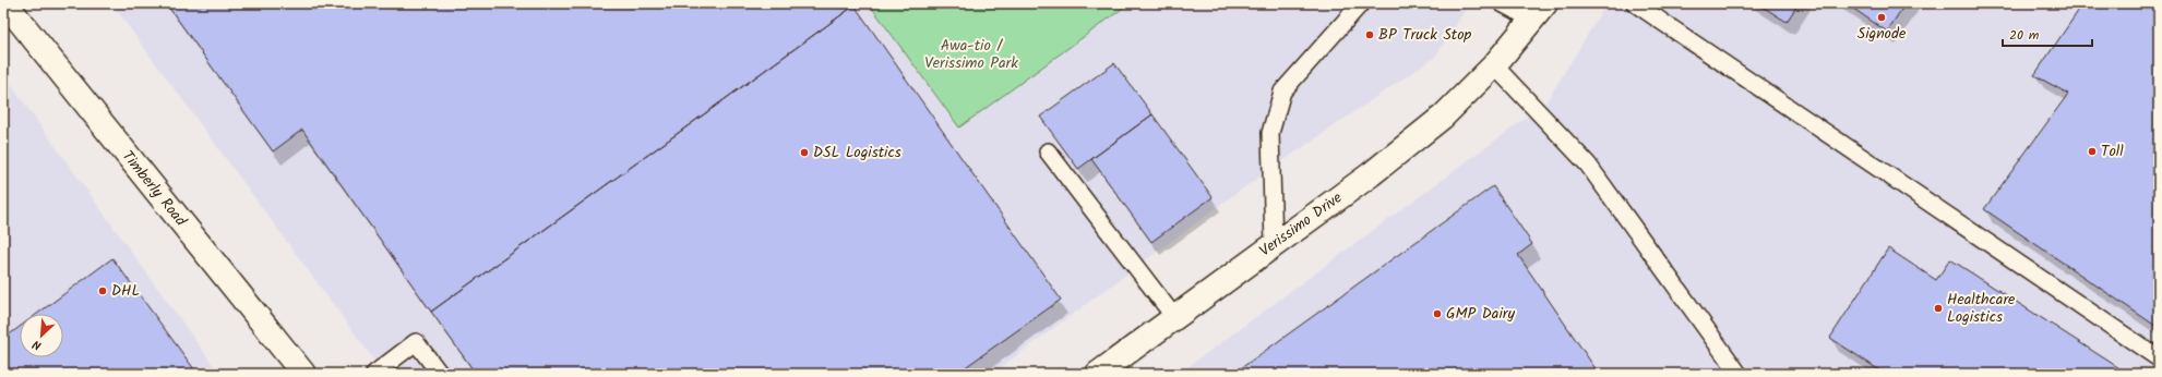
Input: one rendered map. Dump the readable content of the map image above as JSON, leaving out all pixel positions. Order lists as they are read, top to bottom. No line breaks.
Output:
{"streets":{"street":["Timberly Road","Verissimo Drive"]},"parks":["Awa-tio / Verissimo Park"],"places":["Signode","BP Truck Stop","Toll","DSL Logistics","DHL","Healthcare Logistics","GMP Dairy"],"scale_bar":"20 m","north":"bottom left"}
